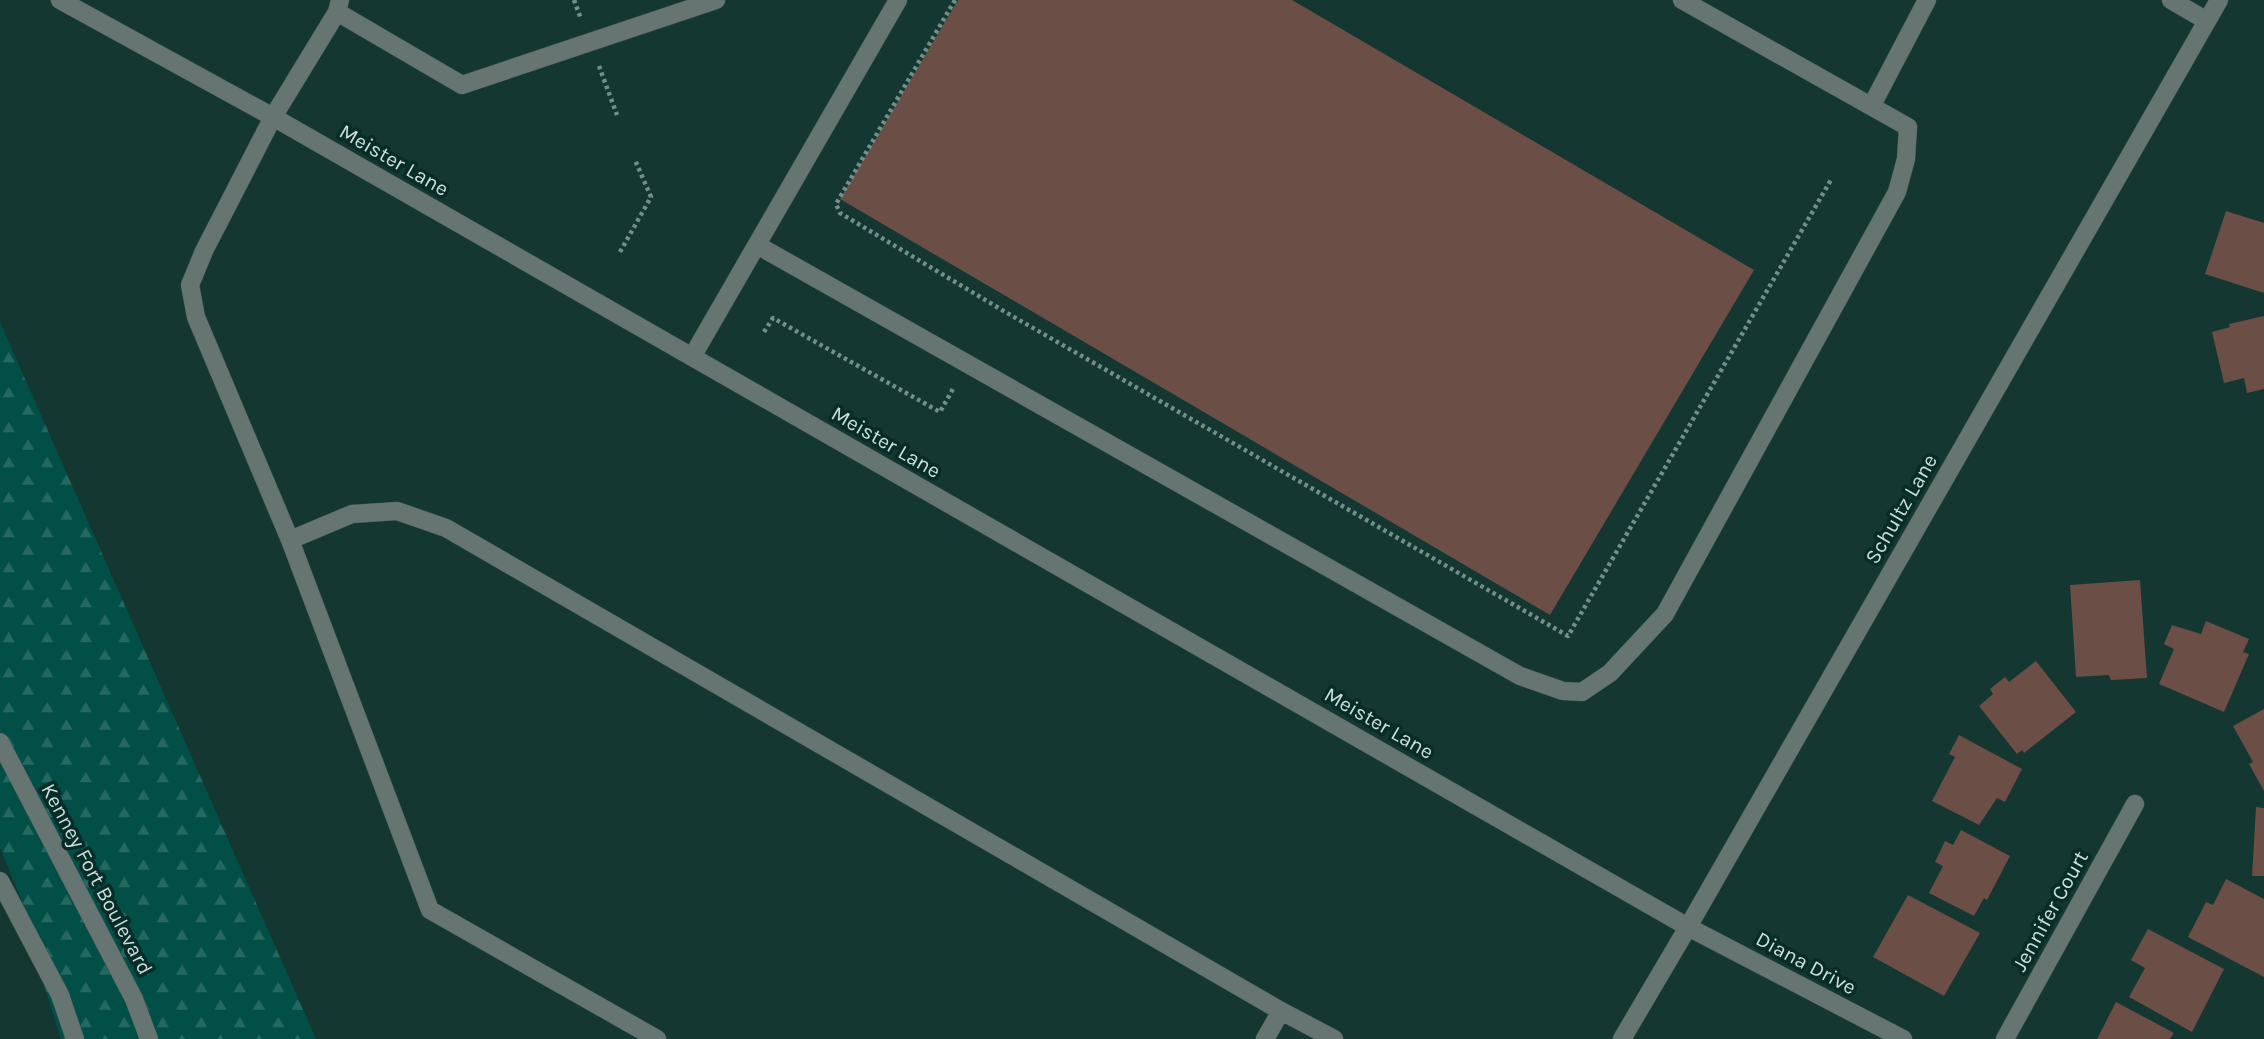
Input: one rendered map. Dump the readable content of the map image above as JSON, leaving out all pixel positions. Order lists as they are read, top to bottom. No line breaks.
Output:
{"streets":{"street":["Meister Lane","Schultz Lane","Kenney Fort Boulevard","Jennifer Court","Diana Drive"]},"crossings":[["Meister Lane","Schultz Lane"],["Meister Lane","Diana Drive"],["Schultz Lane","Diana Drive"]]}
